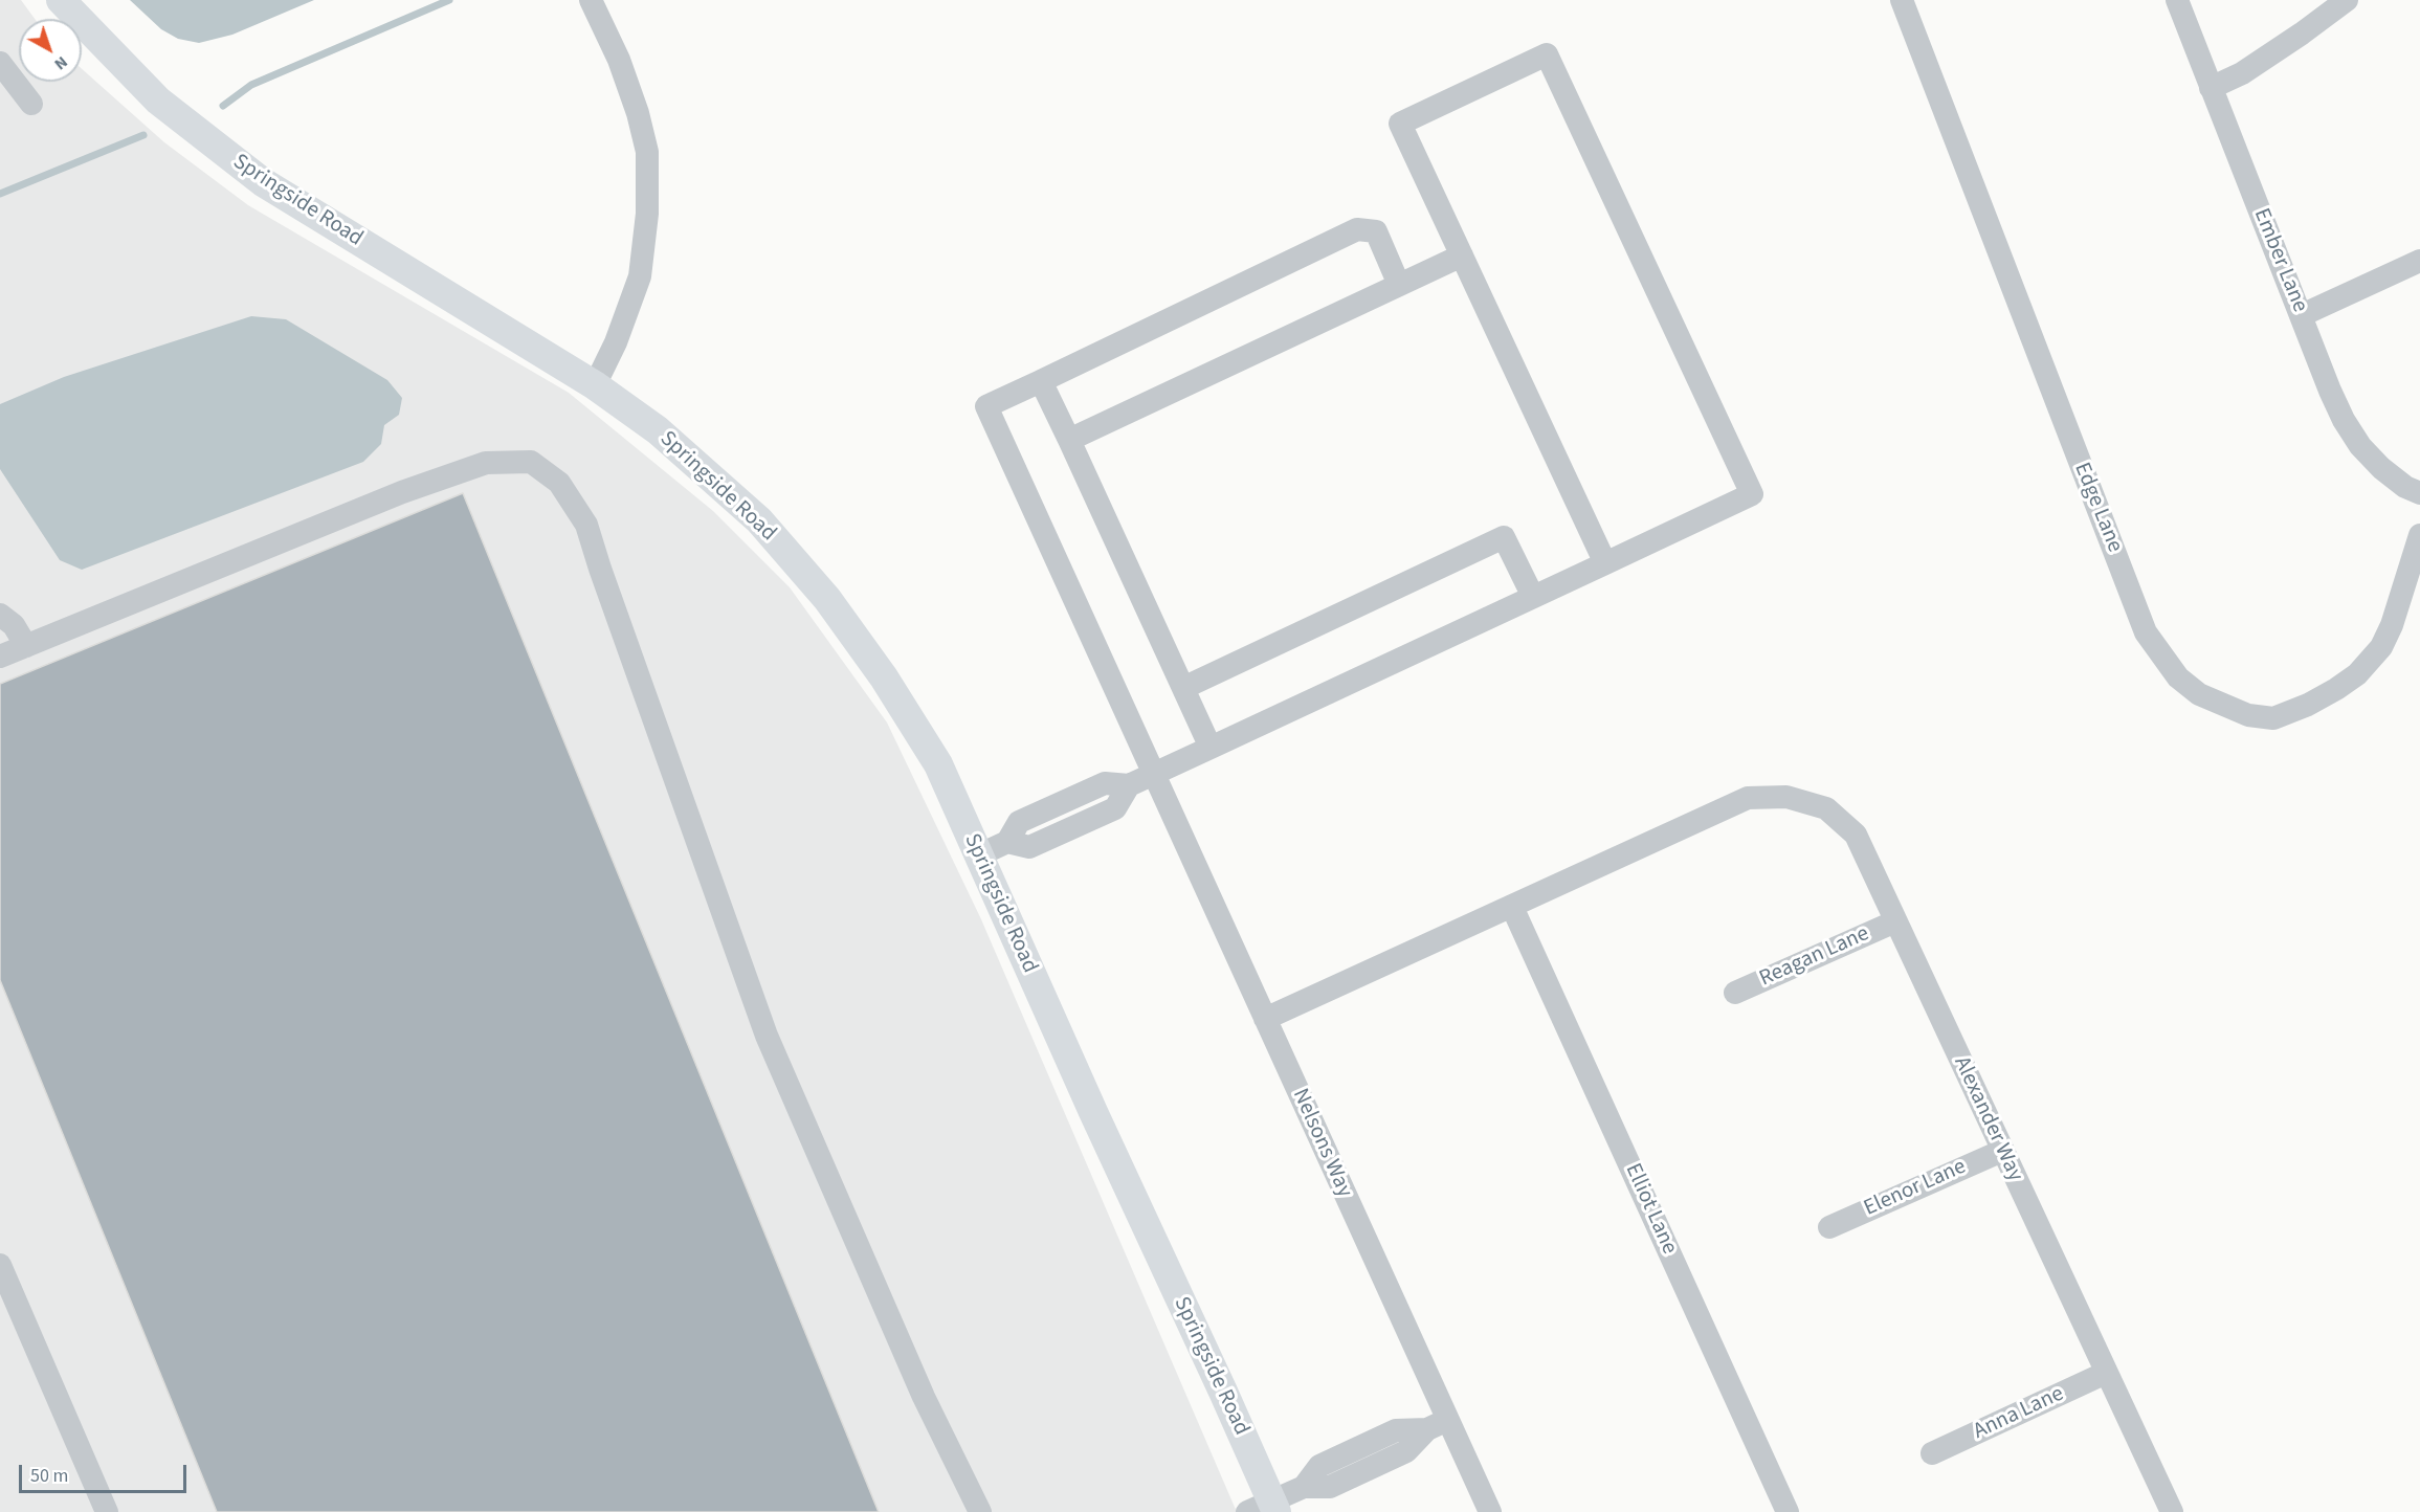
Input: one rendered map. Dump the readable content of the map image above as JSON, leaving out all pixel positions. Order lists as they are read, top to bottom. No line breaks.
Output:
{"streets":{"main road":["Springside Road"],"street":["Ember Lane","Edge Lane","Reagan Lane","Alexander Way","Nelsons Way","Elenor Lane","Elliot Lane","Anna Lane"]},"crossings":[["Reagan Lane","Alexander Way"],["Alexander Way","Elenor Lane"],["Alexander Way","Elliot Lane"],["Alexander Way","Anna Lane"]],"scale_bar":"50 m","north":"bottom right"}
